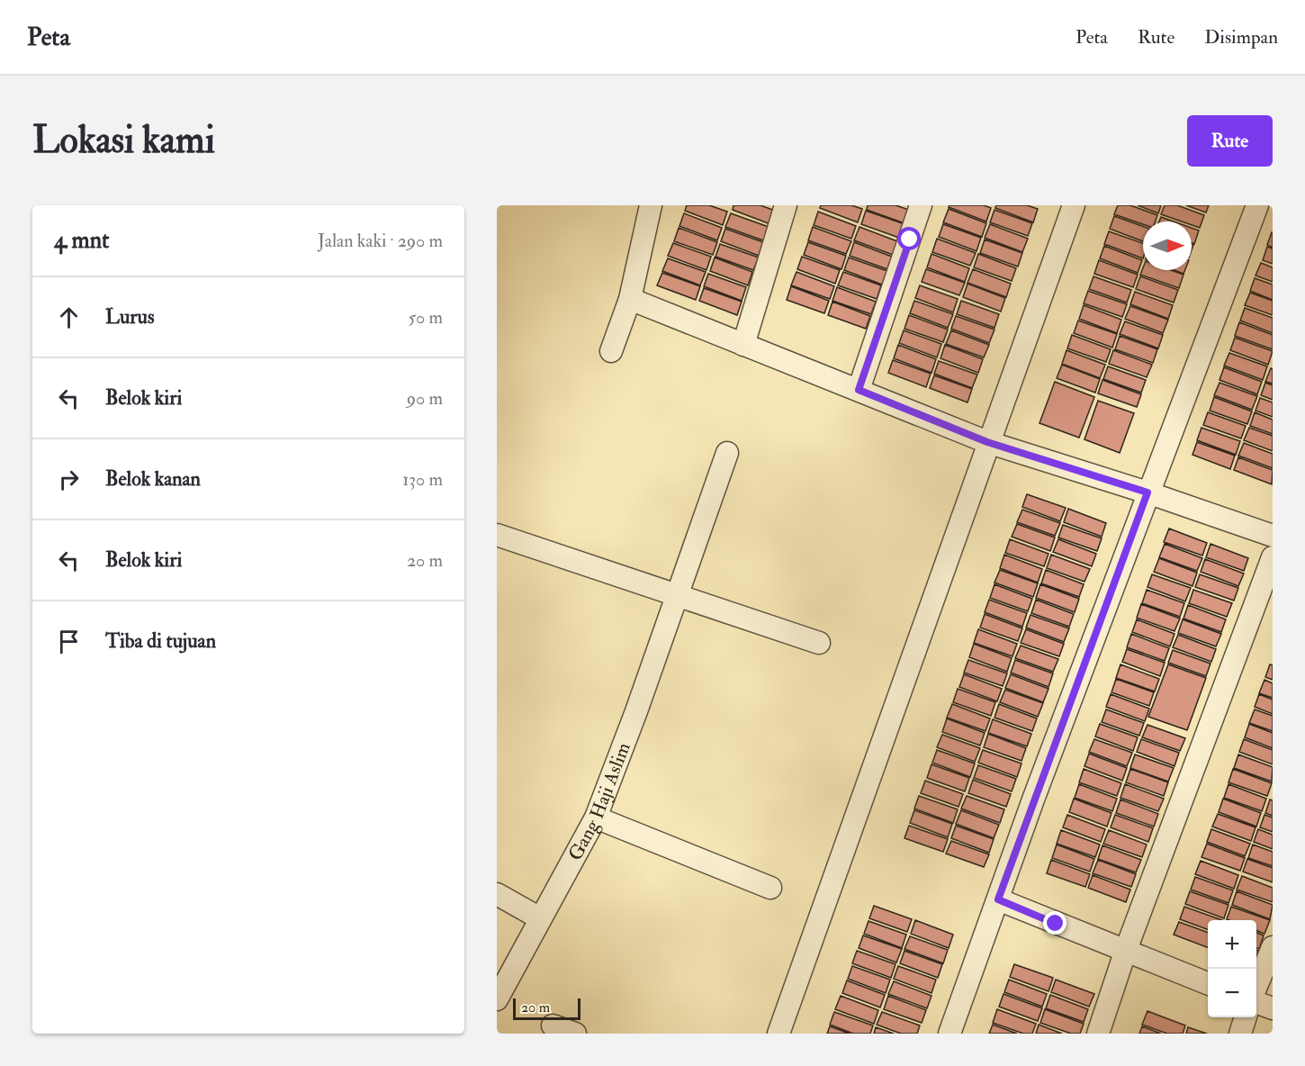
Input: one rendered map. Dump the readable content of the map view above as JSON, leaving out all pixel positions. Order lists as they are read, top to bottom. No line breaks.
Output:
{"streets":{"street":["Gang Haji Aslim"]},"scale_bar":"20 m","north":"right","page":{"header":"Peta","nav":["Peta","Rute","Disimpan"],"buttons":"Rute","title":"Lokasi kami","heading":["4 mnt","Jalan kaki · 290 m"],"list":[["Lurus","50 m"],["Belok kiri","90 m"],["Belok kanan","130 m"],["Belok kiri","20 m"],"Tiba di tujuan"],"map_buttons":["+","−"],"scale":"20 m"}}
